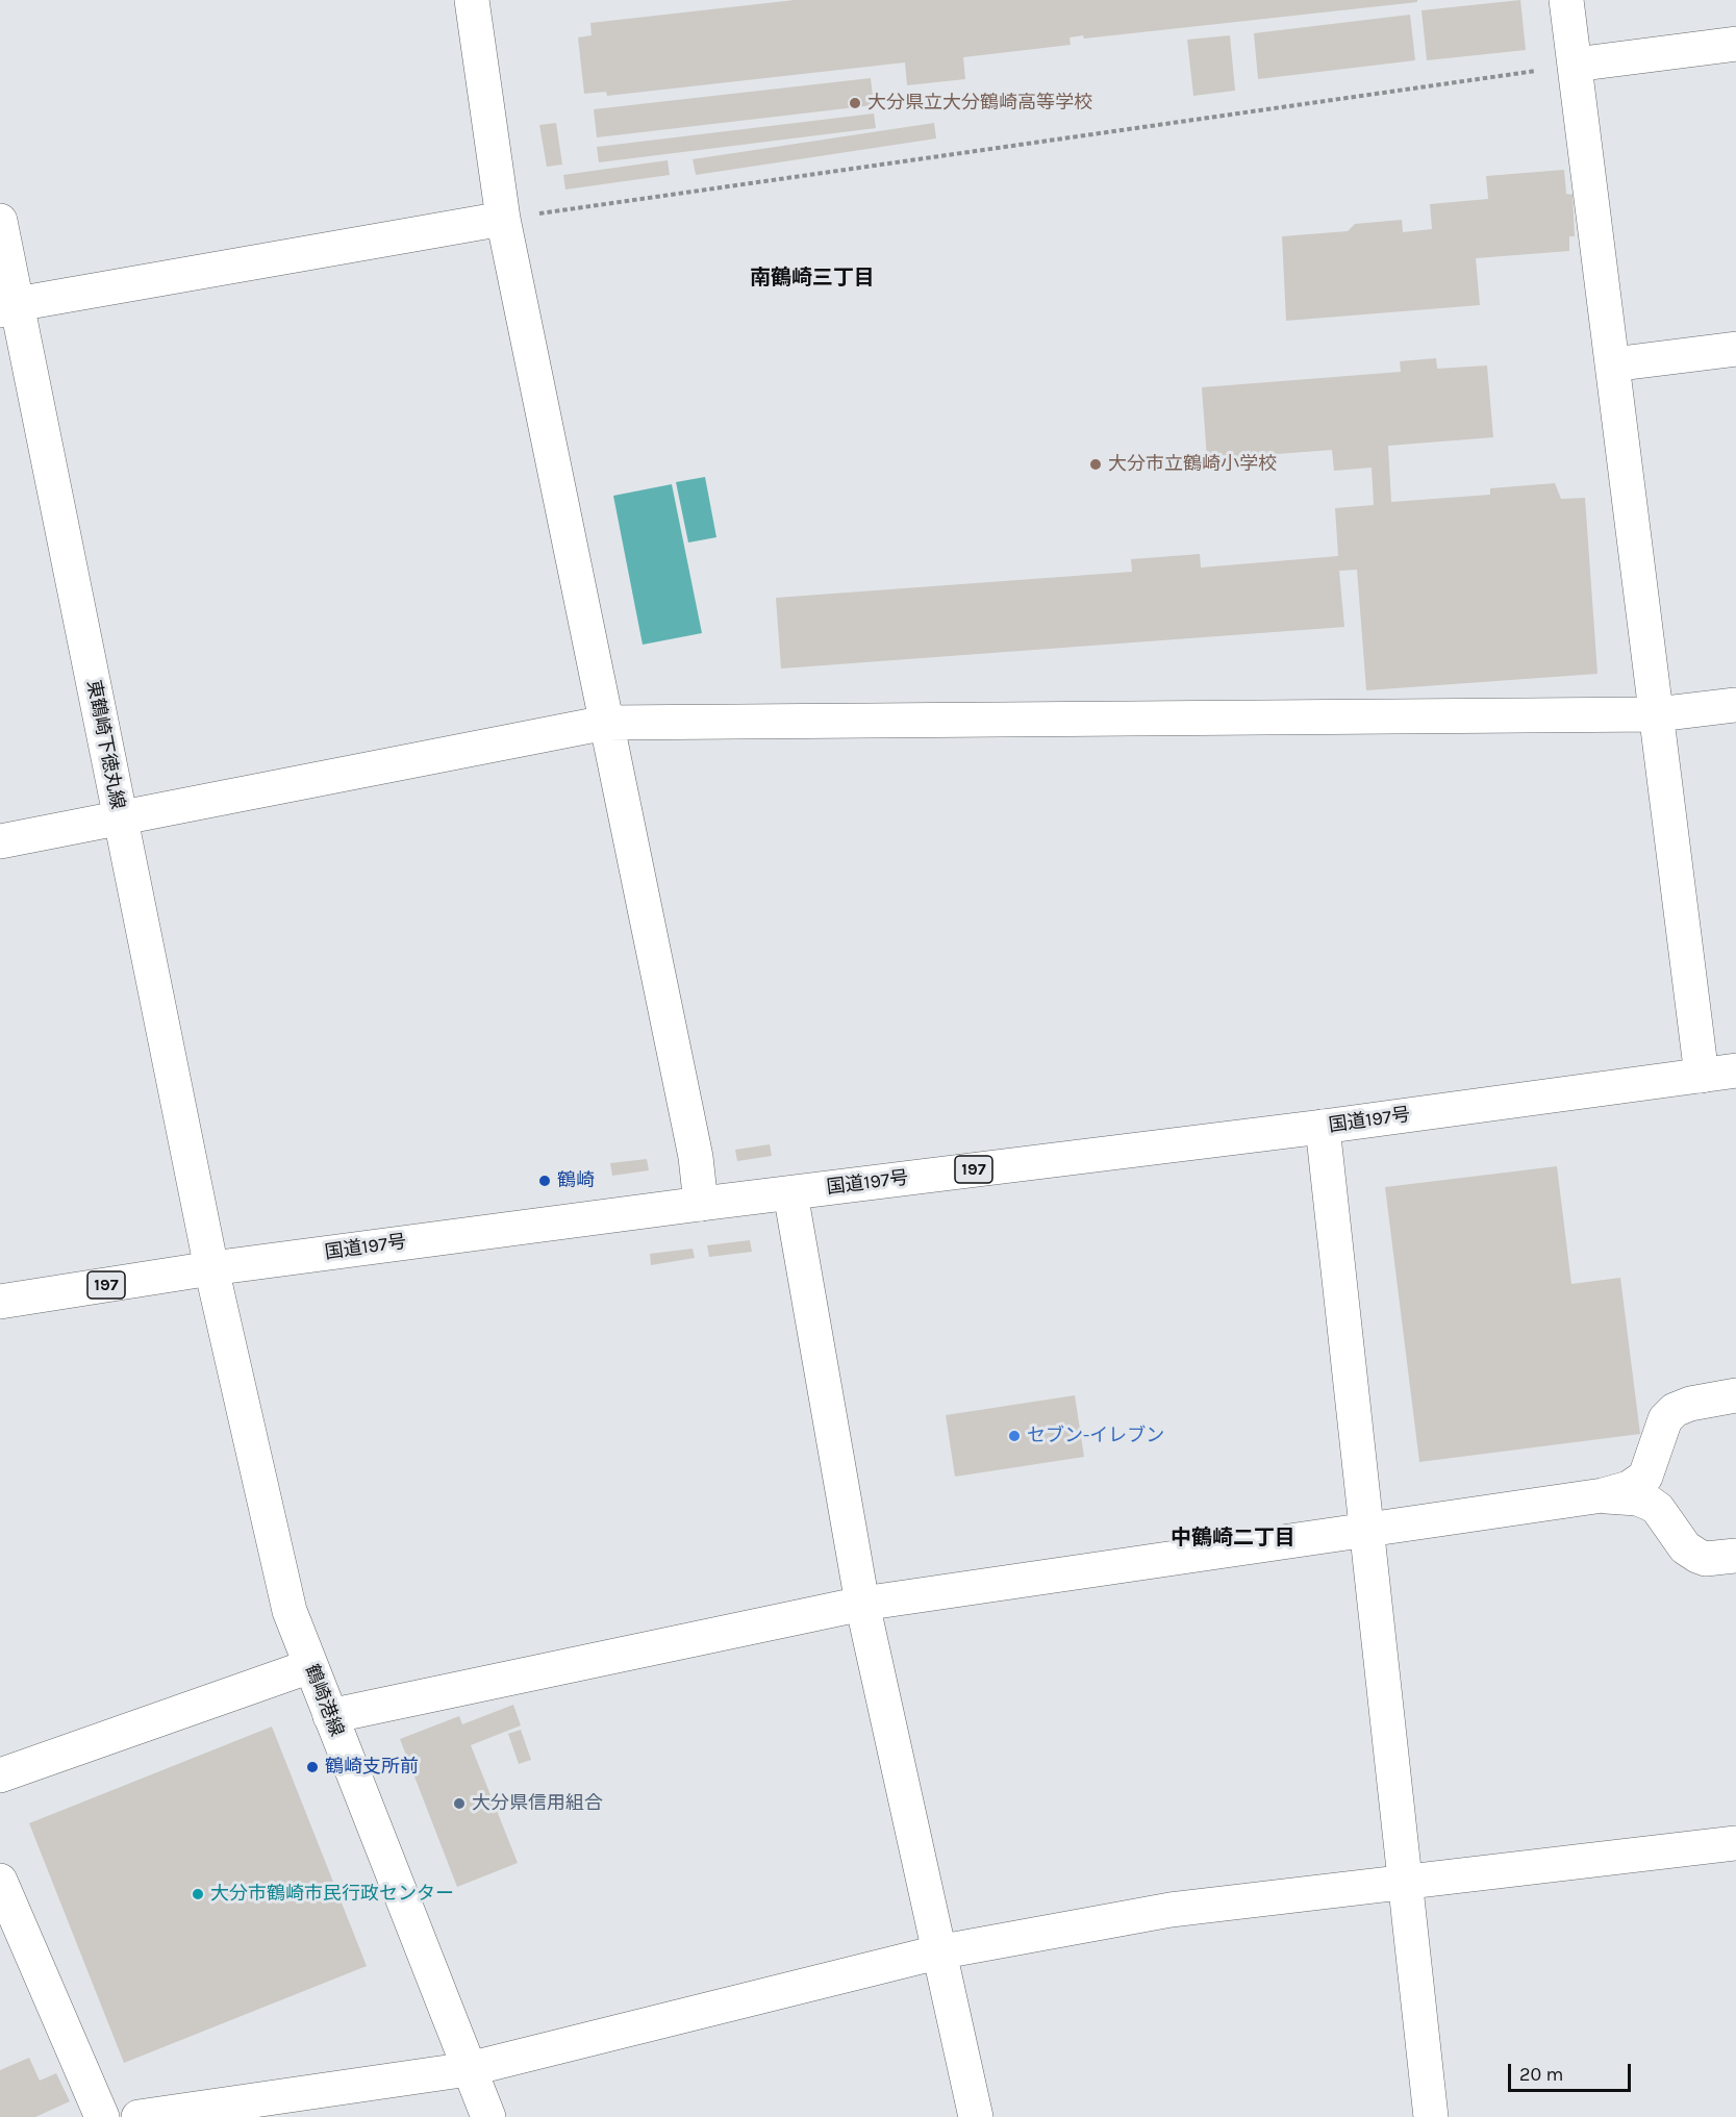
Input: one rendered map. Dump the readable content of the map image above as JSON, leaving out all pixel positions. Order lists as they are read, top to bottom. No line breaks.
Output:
{"streets":{"main road":["東鶴崎下徳丸線","国道197号","197","鶴崎港線"]},"crossings":[["東鶴崎下徳丸線","国道197号"],["東鶴崎下徳丸線","鶴崎港線"],["国道197号","鶴崎港線"]],"districts":["南鶴崎三丁目","中鶴崎二丁目"],"places":["大分県立大分鶴崎高等学校","大分市立鶴崎小学校","鶴崎","セブン-イレブン","鶴崎支所前","大分県信用組合","大分市鶴崎市民行政センター"],"scale_bar":"20 m"}
